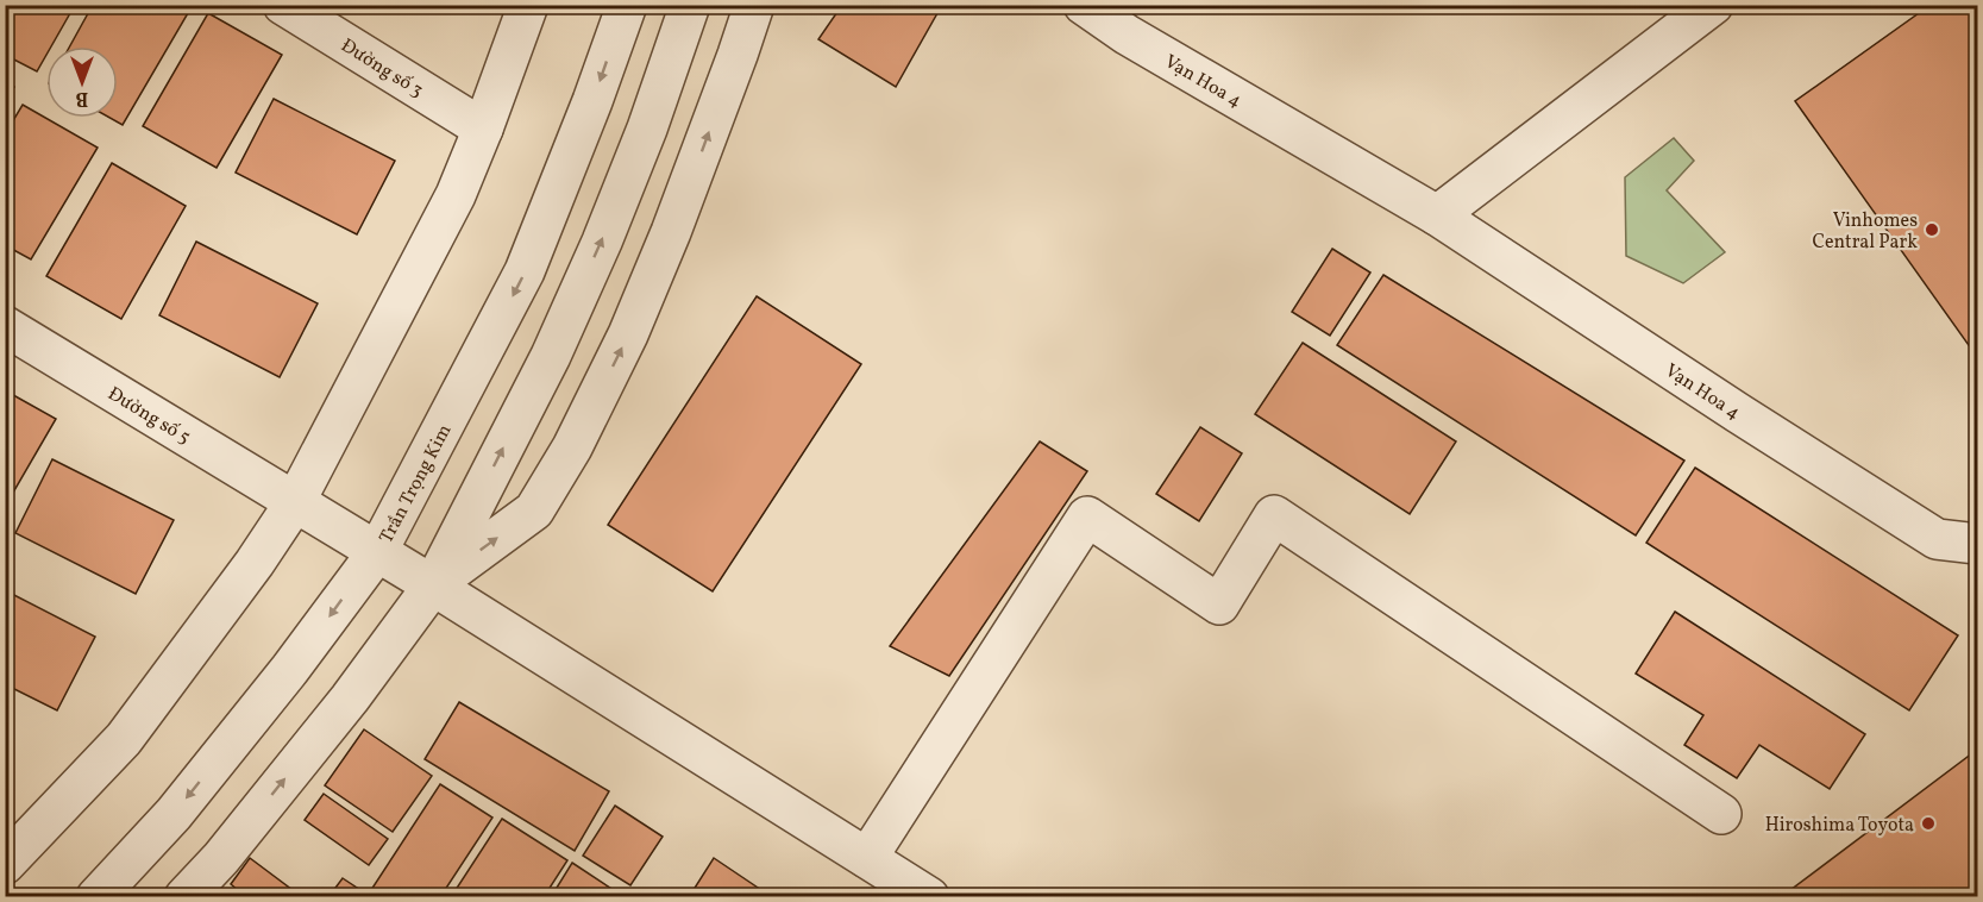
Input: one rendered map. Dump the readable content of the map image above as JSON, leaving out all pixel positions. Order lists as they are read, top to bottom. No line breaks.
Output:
{"streets":{"street":["Đường số 3","Vạn Hoa 4","Đường số 5","Trần Trọng Kim"]},"crossings":[["Đường số 5","Trần Trọng Kim"]],"places":["Vinhomes Central Park","Hiroshima Toyota"],"north":"bottom"}
